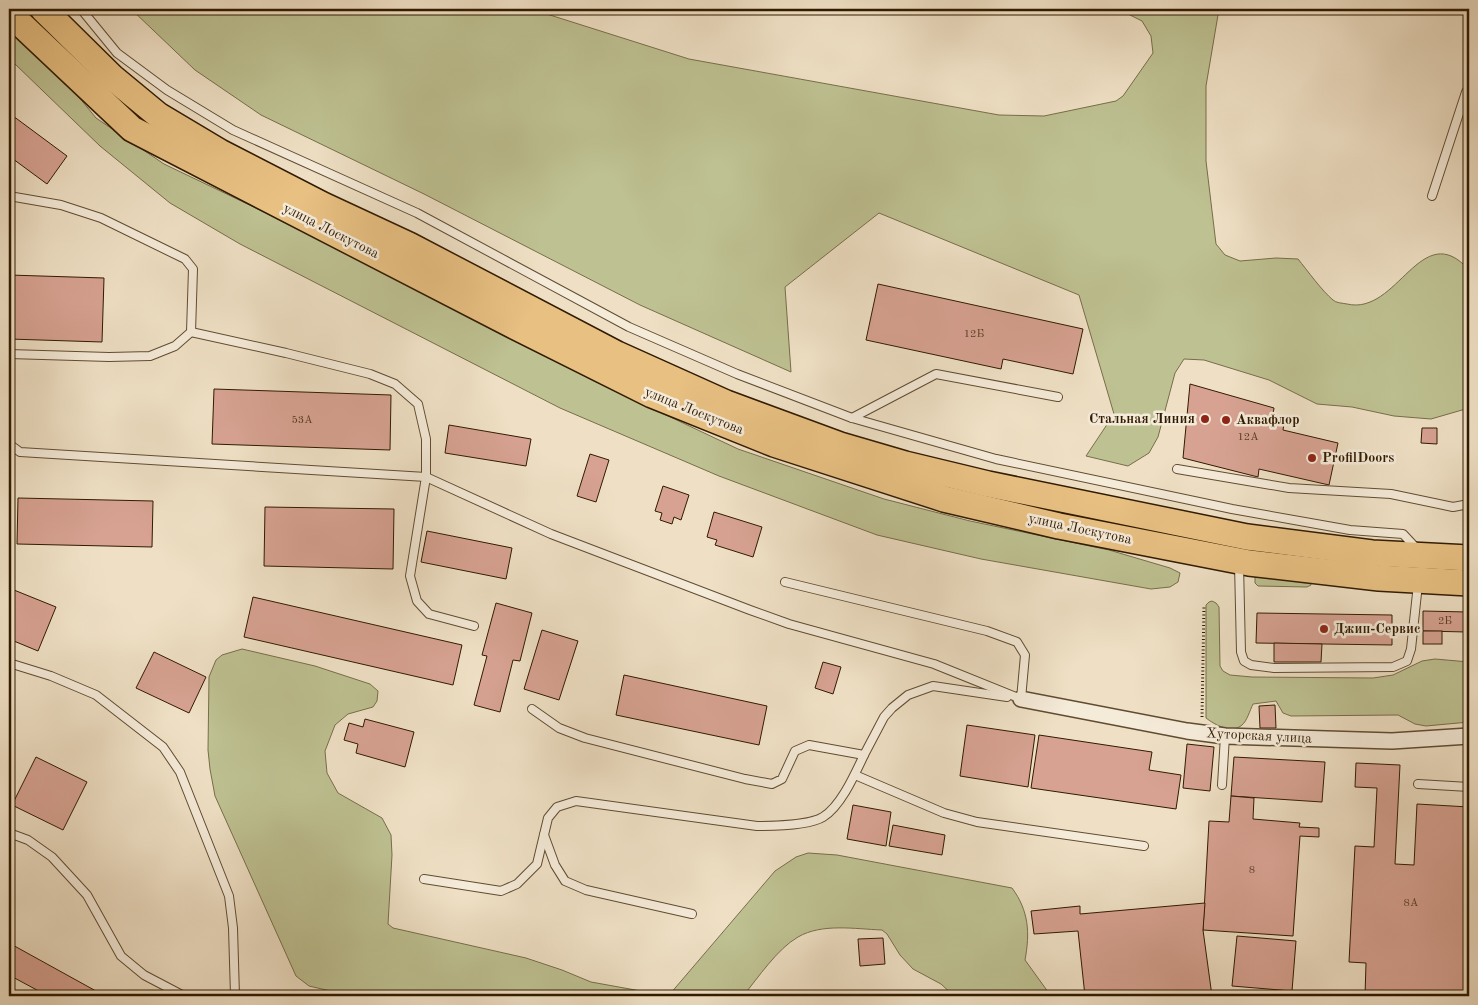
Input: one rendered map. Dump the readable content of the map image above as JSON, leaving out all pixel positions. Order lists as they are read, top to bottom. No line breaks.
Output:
{"streets":{"main road":["улица Лоскутова"],"street":["Хуторская улица"]},"places":["Стальная Линия","Аквафлор","ProfilDoors","Джип-Сервис"],"house_numbers":["12Б","53А","12А","2Б","8","8А"]}
